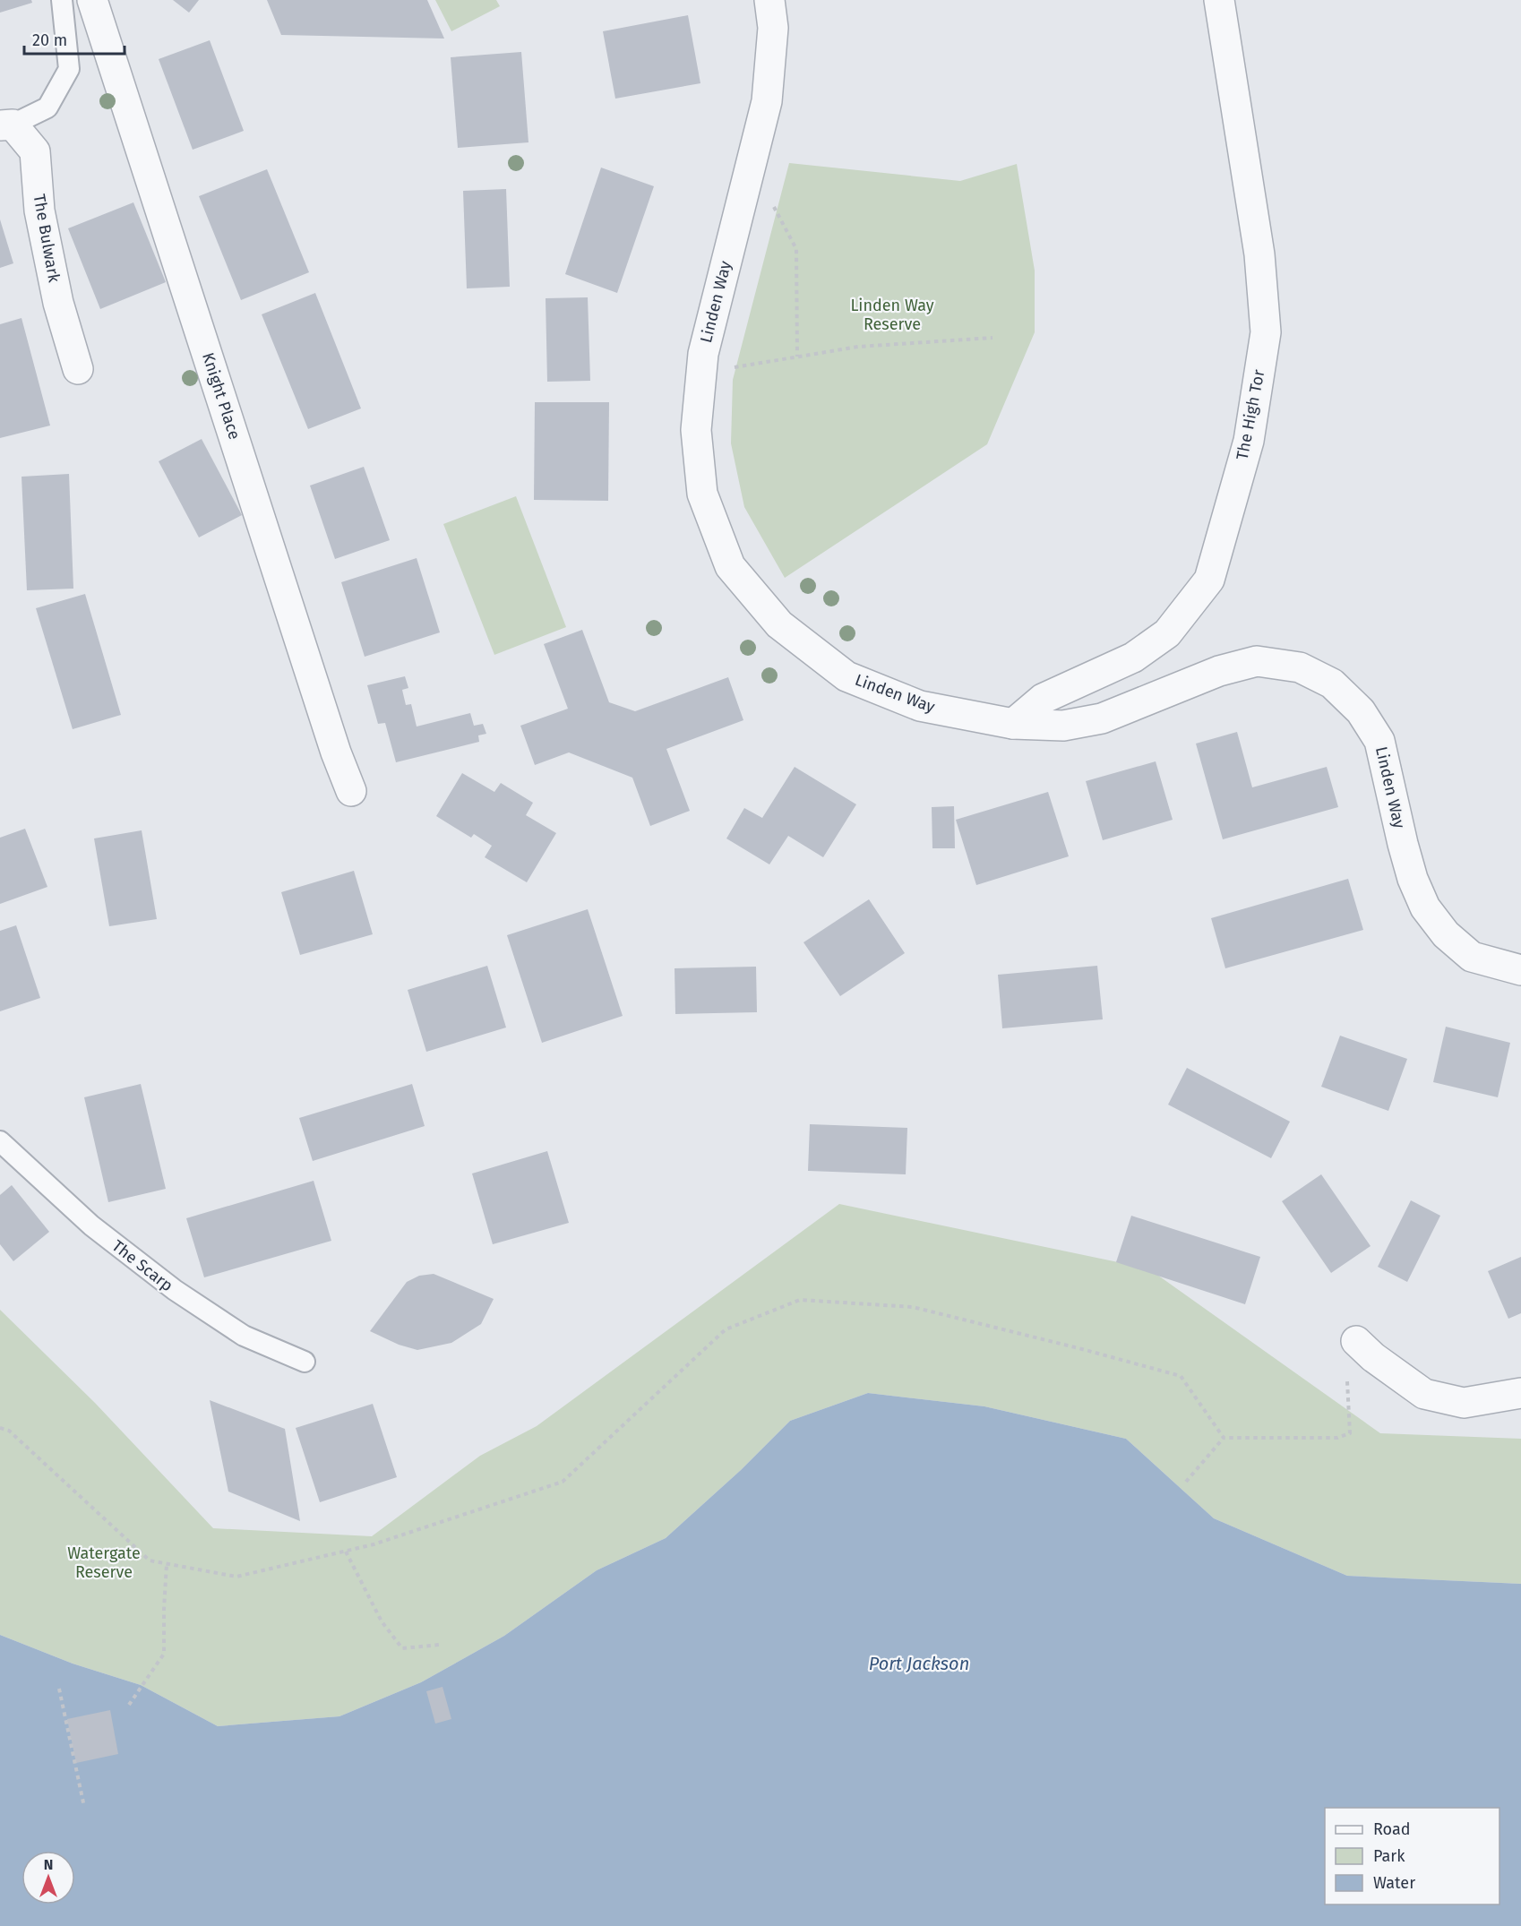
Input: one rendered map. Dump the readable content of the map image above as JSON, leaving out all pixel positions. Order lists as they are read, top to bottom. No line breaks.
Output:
{"streets":{"street":["The Bulwark","Linden Way","Knight Place","The High Tor"],"lane":["The Scarp"]},"crossings":[["Linden Way","The High Tor"]],"water":["Port Jackson"],"parks":["Linden Way Reserve","Watergate Reserve"],"legend":["Road","Park","Water"],"scale_bar":"20 m","north":"top"}
